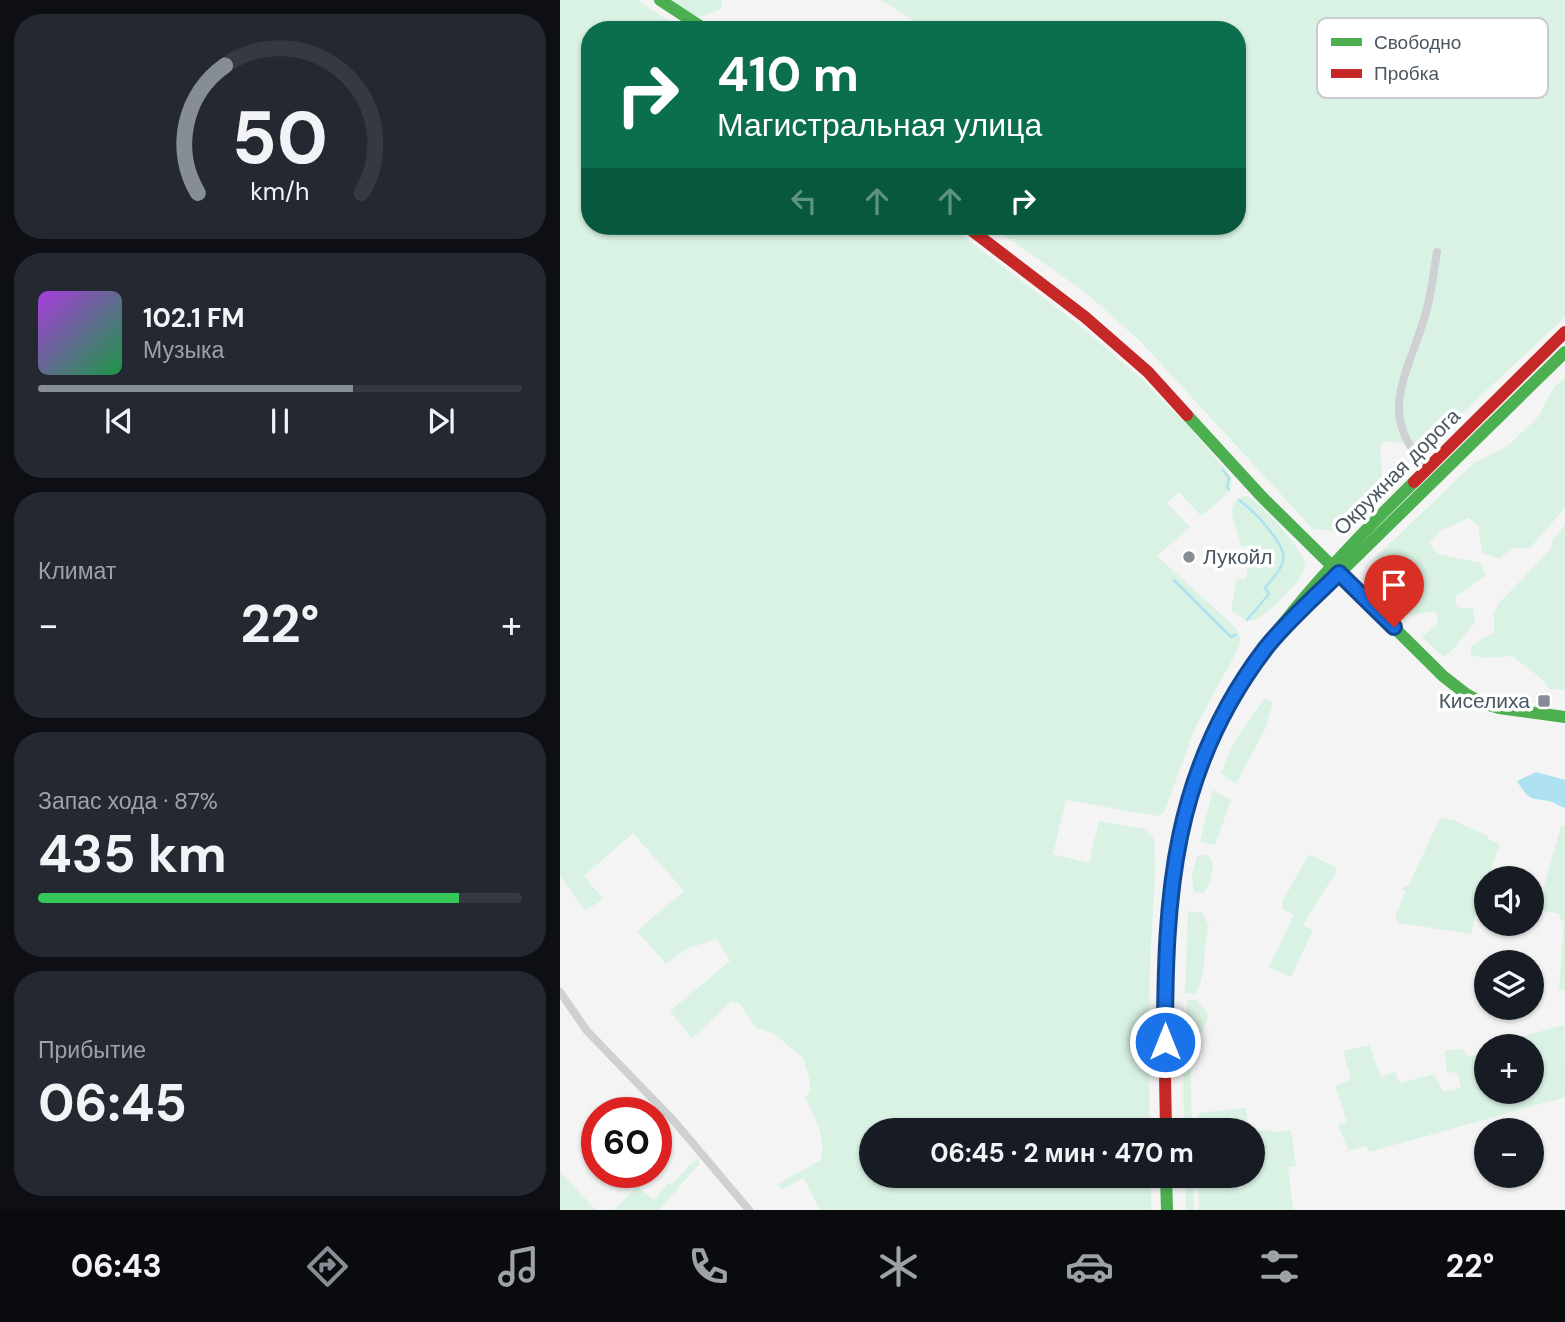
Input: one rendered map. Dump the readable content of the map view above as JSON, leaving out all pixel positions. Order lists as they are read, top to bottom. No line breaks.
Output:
{"streets":{"main road":["Окружная дорога"]},"places":{"other":["Лукойл"],"transit":["Киселиха"]},"legend":["Свободно","Пробка"],"page":{"turn":["410 m","Магистральная улица"],"song":["102.1 FM","Музыка"],"tile":["Климат",["Запас хода · 87%","435 km"],["Прибытие","06:45"]],"heat":["−","22°","+"],"map_buttons":["+","−"],"limit":"60","trip":"06:45 · 2 мин · 470 m","tabs":["06:43","22°"],"gauge":["50","km/h"]}}
